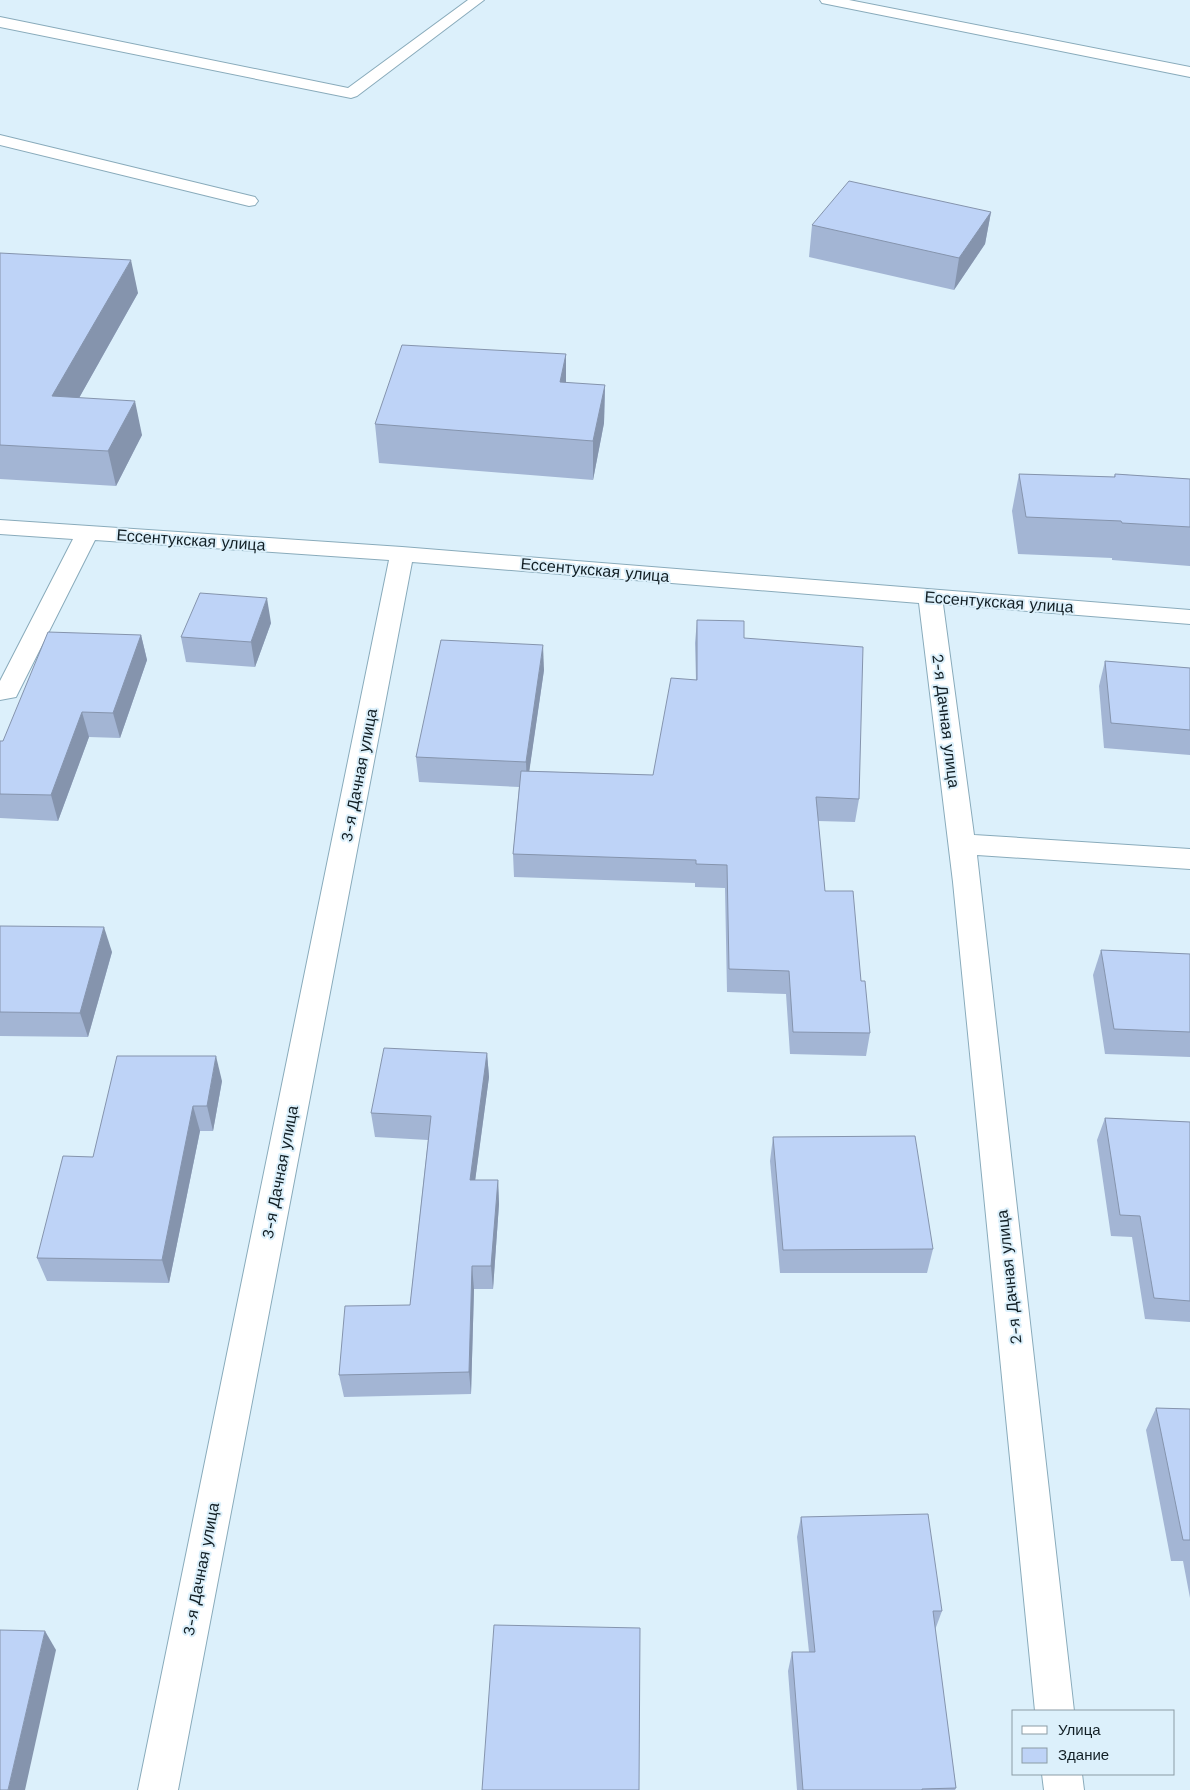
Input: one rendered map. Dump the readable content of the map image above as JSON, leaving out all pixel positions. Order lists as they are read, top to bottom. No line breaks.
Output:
{"streets":{"street":["Ессентукская улица","2-я Дачная улица","3-я Дачная улица"]},"crossings":[["Ессентукская улица","2-я Дачная улица"],["Ессентукская улица","3-я Дачная улица"]],"legend":["Улица","Здание"]}
